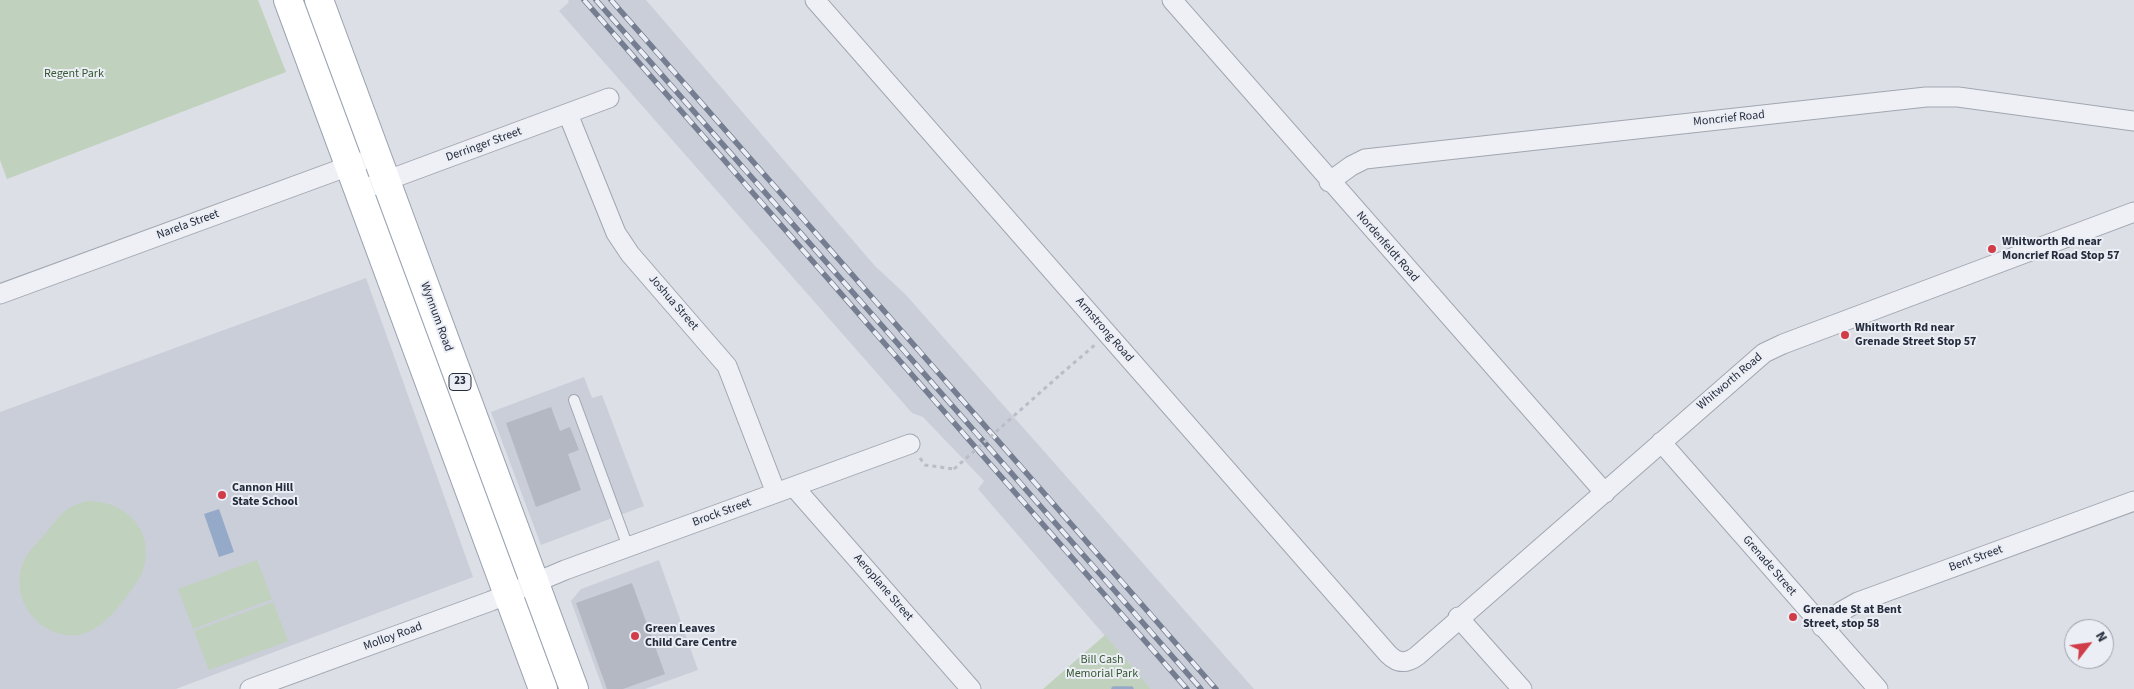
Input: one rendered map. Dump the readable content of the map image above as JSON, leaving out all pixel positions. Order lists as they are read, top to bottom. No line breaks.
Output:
{"streets":{"main road":["Wynnum Road","23"],"street":["Moncrief Road","Derringer Street","Narela Street","Nordenfeldt Road","Joshua Street","Armstrong Road","Whitworth Road","Brock Street","Bent Street","Grenade Street","Aeroplane Street","Molloy Road"]},"crossings":[["Moncrief Road","Nordenfeldt Road"],["Derringer Street","Narela Street"],["Derringer Street","Joshua Street"],["Derringer Street","Wynnum Road"],["Derringer Street","23"],["Narela Street","Wynnum Road"],["Narela Street","23"],["Nordenfeldt Road","Whitworth Road"],["Joshua Street","Brock Street"],["Joshua Street","Aeroplane Street"],["Wynnum Road","Brock Street"],["Wynnum Road","Molloy Road"],["Armstrong Road","Whitworth Road"],["23","Molloy Road"],["Whitworth Road","Grenade Street"],["Brock Street","Aeroplane Street"],["Brock Street","Molloy Road"],["Bent Street","Grenade Street"]],"parks":["Regent Park","Bill Cash Memorial Park"],"places":["Whitworth Rd near Moncrief Road Stop 57","Whitworth Rd near Grenade Street Stop 57","Cannon Hill State School","Grenade St at Bent Street, stop 58","Green Leaves Child Care Centre"],"north":"top right"}
